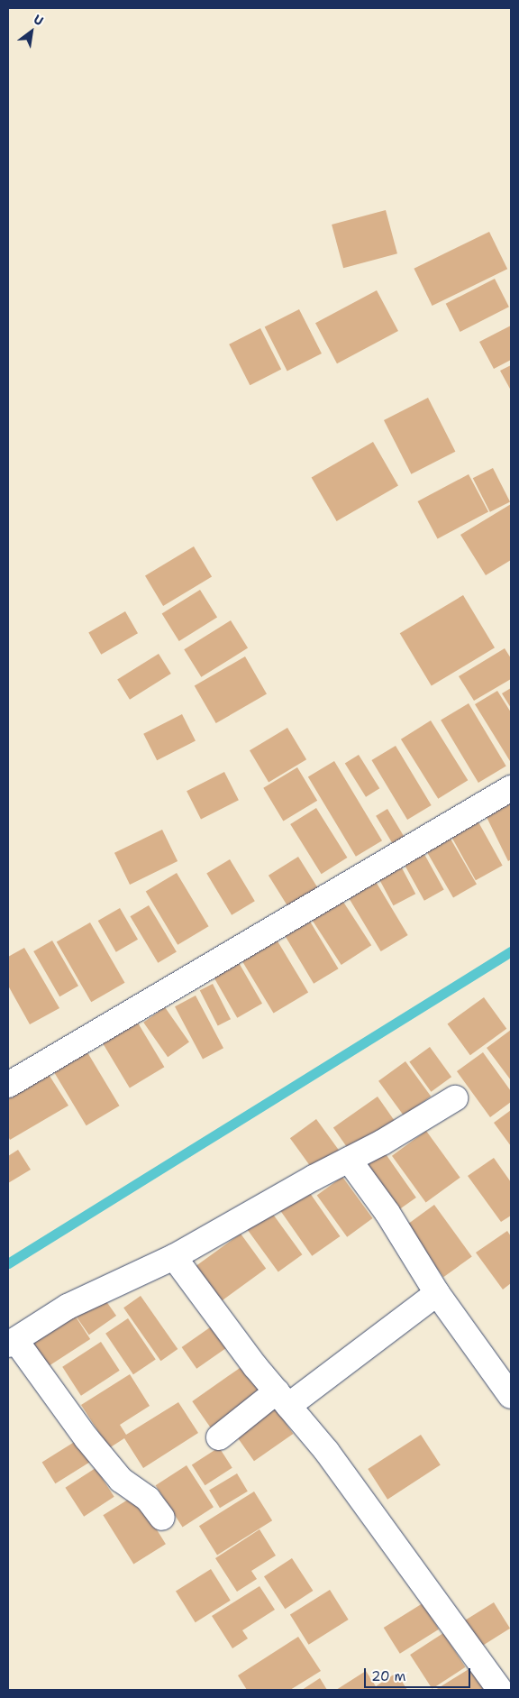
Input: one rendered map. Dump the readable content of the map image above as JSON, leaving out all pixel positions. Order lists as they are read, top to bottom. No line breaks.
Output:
{"scale_bar":"20 m","north":"top right"}
